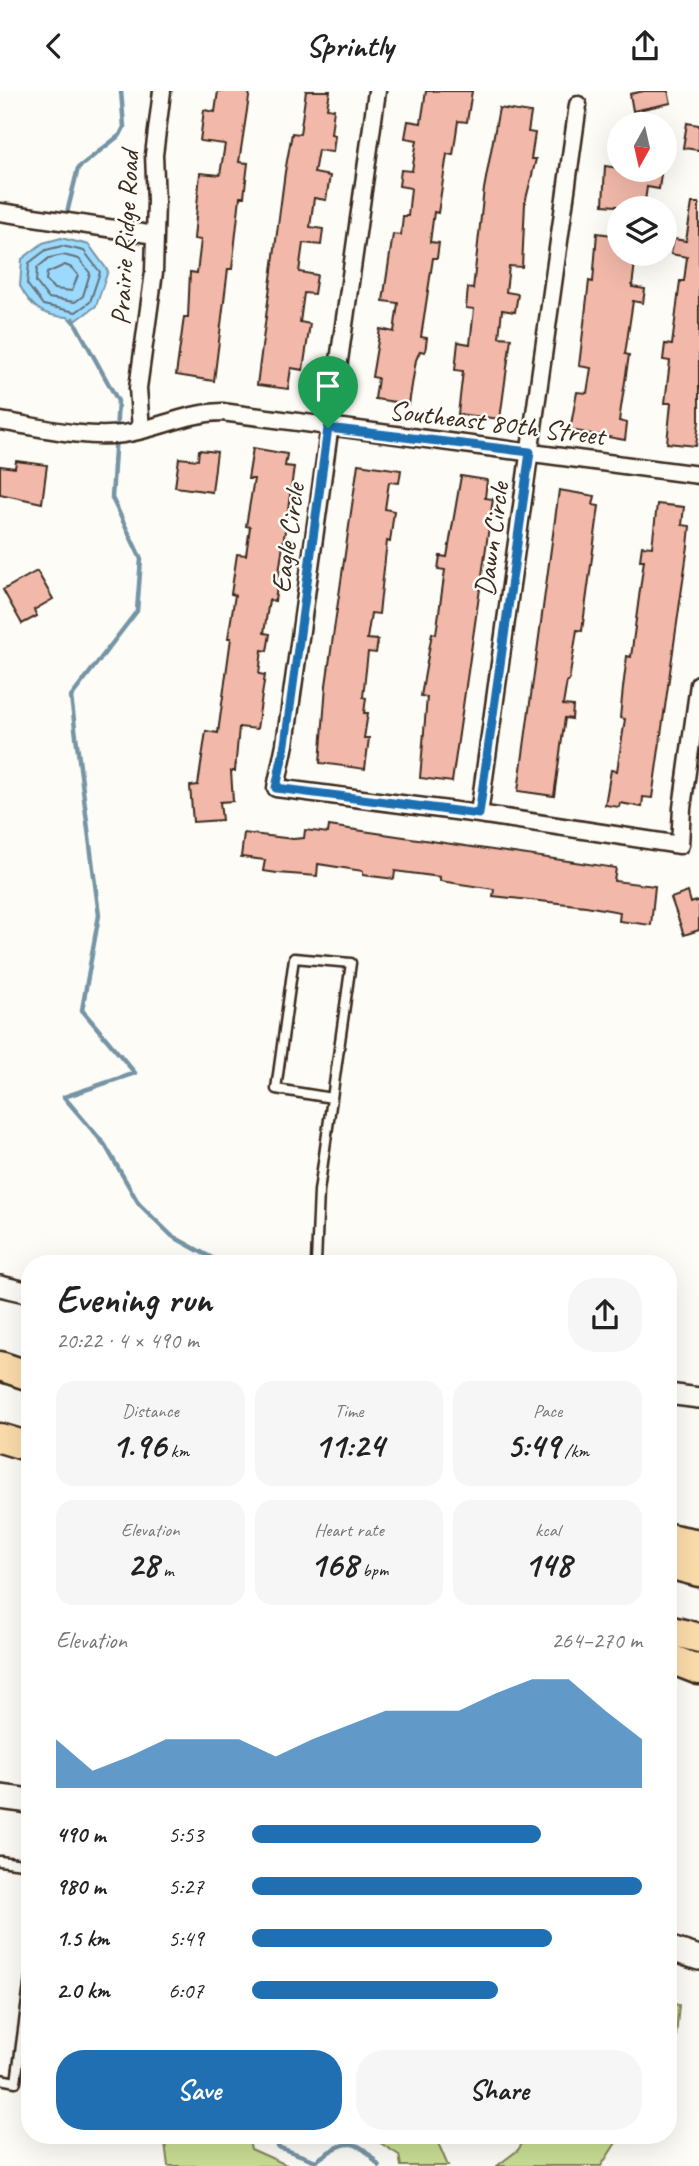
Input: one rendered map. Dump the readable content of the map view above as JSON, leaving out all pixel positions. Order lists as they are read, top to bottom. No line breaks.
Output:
{"streets":{"street":["Prairie Ridge Road","Southeast 80th Street","Eagle Circle","Dawn Circle"]},"crossings":[["Prairie Ridge Road","Southeast 80th Street"],["Southeast 80th Street","Eagle Circle"],["Southeast 80th Street","Dawn Circle"],["Eagle Circle","Dawn Circle"]],"north":"bottom","page":{"header":"Sprintly","heading":["Evening run","20:22 · 4 × 490 m"],"stats":[["Distance","1.96 km"],["Time","11:24"],["Pace","5:49 /km"],["Elevation","28 m"],["Heart rate","168 bpm"],["kcal","148"]],"chart":["Elevation","264–270 m"],"list":[{"name":"490 m","note":"5:53"},{"name":"980 m","note":"5:27"},{"name":"1.5 km","note":"5:49"},{"name":"2.0 km","note":"6:07"}],"buttons":["Save","Share"]}}
